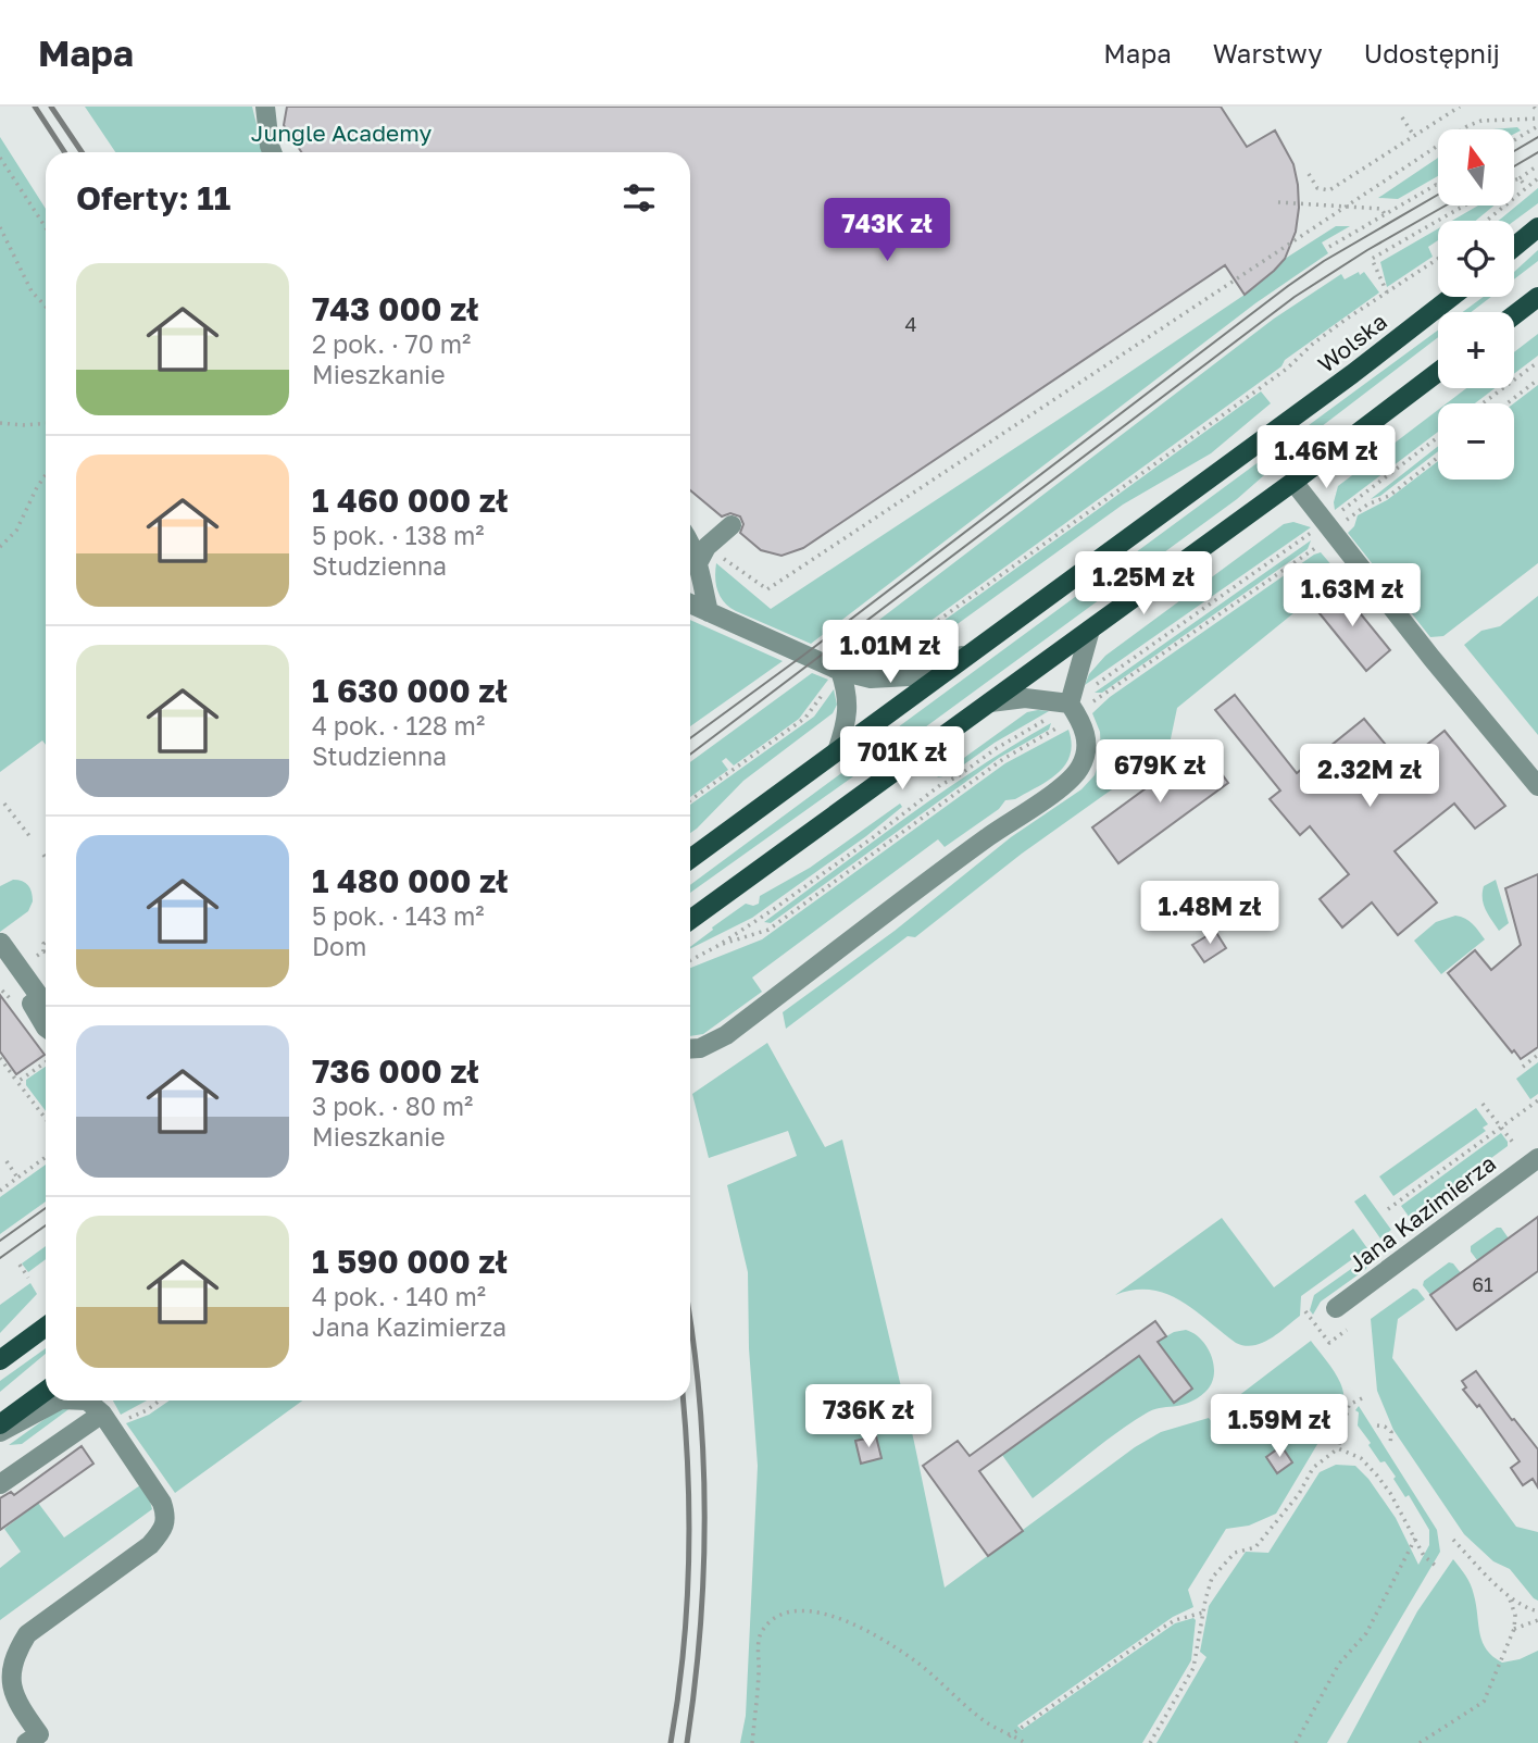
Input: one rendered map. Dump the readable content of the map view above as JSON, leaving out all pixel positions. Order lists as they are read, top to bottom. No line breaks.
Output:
{"streets":{"main road":["Wolska"],"street":["Jana Kazimierza"]},"parks":["Jungle Academy"],"house_numbers":["4","61"],"north":"top","page":{"header":"Mapa","nav":["Mapa","Warstwy","Udostępnij"],"map_buttons":["+","−"],"heading":"Oferty: 11","price":["743K zł","1.46M zł","1.25M zł","1.63M zł","1.01M zł","701K zł","679K zł","2.32M zł","1.48M zł","736K zł","1.59M zł"],"list":[{"name":"743 000 zł","note":"2 pok. · 70 m² · Mieszkanie"},{"name":"1 460 000 zł","note":"5 pok. · 138 m² · Studzienna"},{"name":"1 630 000 zł","note":"4 pok. · 128 m² · Studzienna"},{"name":"1 480 000 zł","note":"5 pok. · 143 m² · Dom"},{"name":"736 000 zł","note":"3 pok. · 80 m² · Mieszkanie"},{"name":"1 590 000 zł","note":"4 pok. · 140 m² · Jana Kazimierza"}]}}
